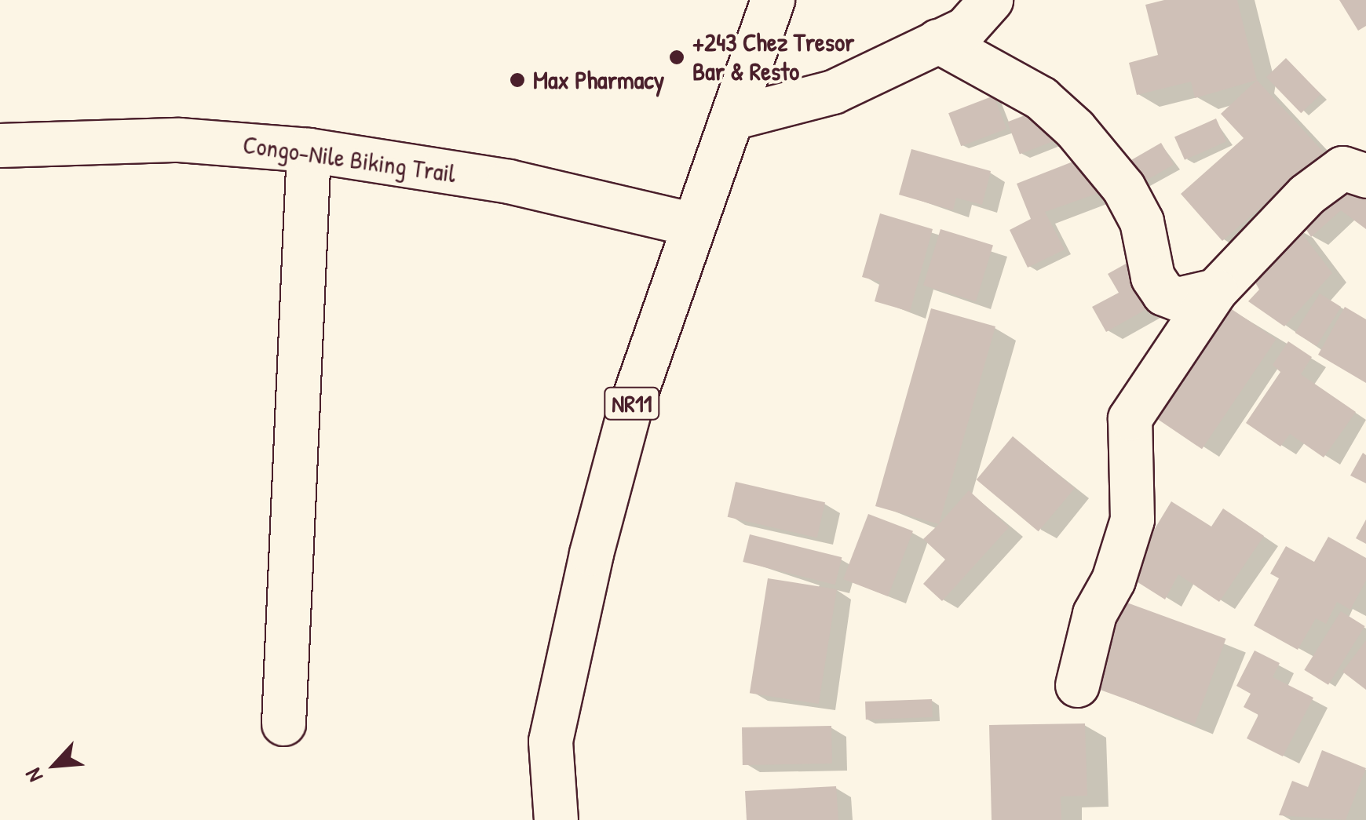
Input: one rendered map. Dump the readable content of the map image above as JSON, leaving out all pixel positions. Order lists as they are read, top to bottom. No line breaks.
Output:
{"streets":{"main road":["Congo-Nile Biking Trail","NR11"]},"crossings":[["Congo-Nile Biking Trail","NR11"]],"places":["+243 Chez Tresor Bar & Resto","Max Pharmacy"],"north":"bottom left"}
